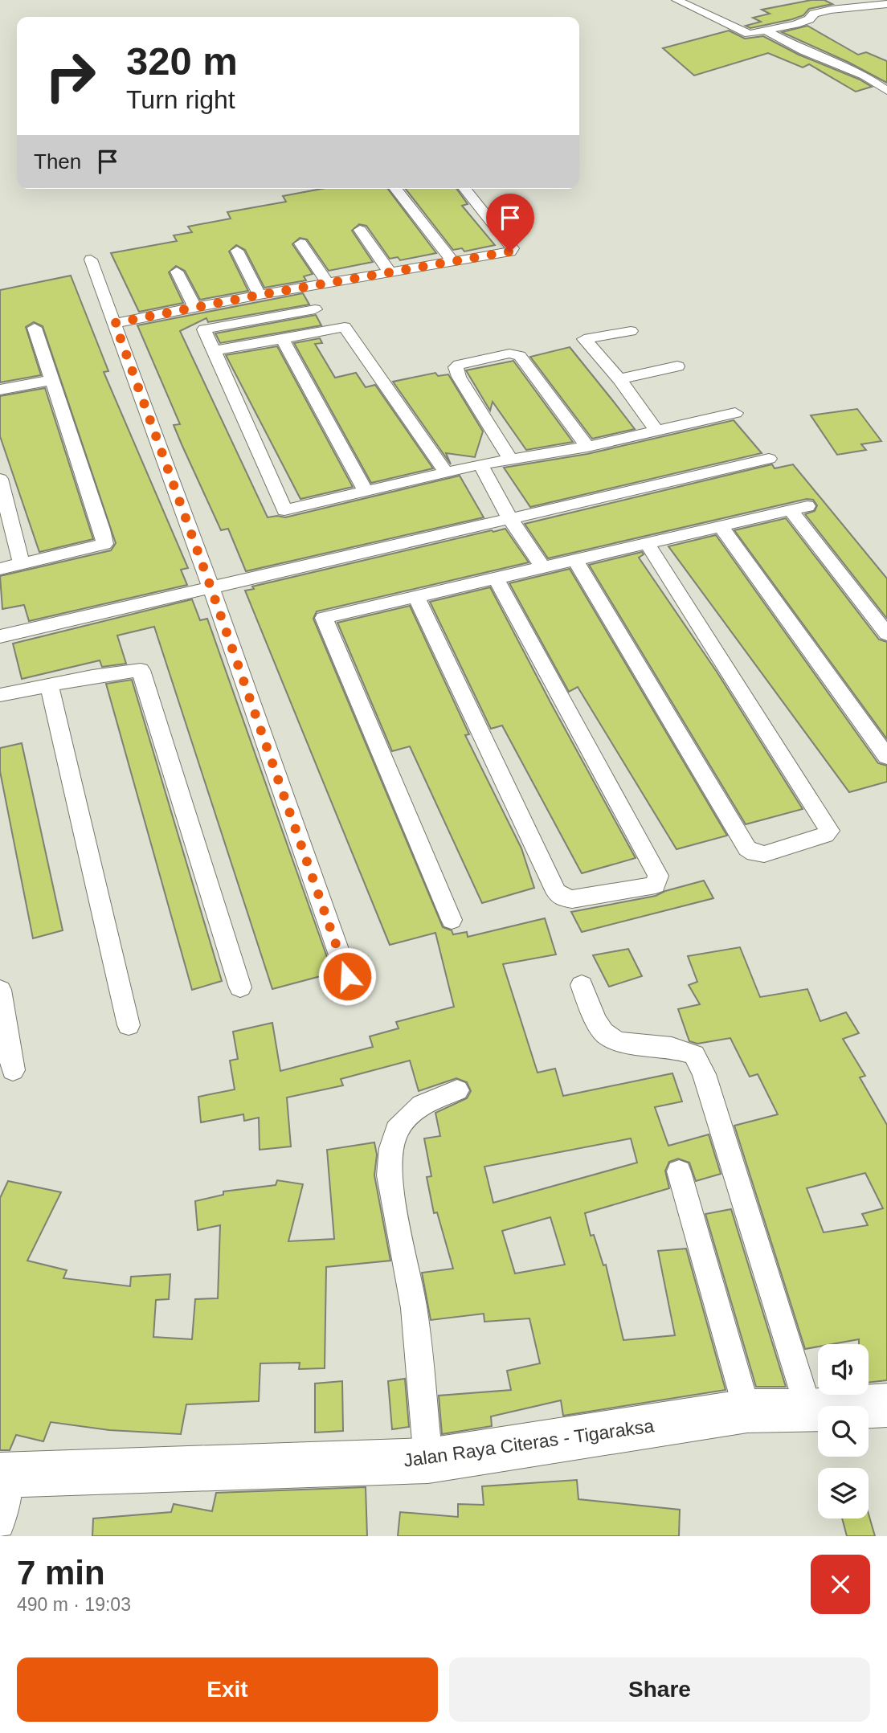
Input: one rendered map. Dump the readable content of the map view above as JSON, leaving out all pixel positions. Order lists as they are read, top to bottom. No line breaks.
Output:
{"streets":{"main road":["Jalan Raya Citeras - Tigaraksa"]},"page":{"turn":["320 m","Turn right"],"then":"Then","heading":["7 min","490 m · 19:03"],"buttons":["Exit","Share"]}}
